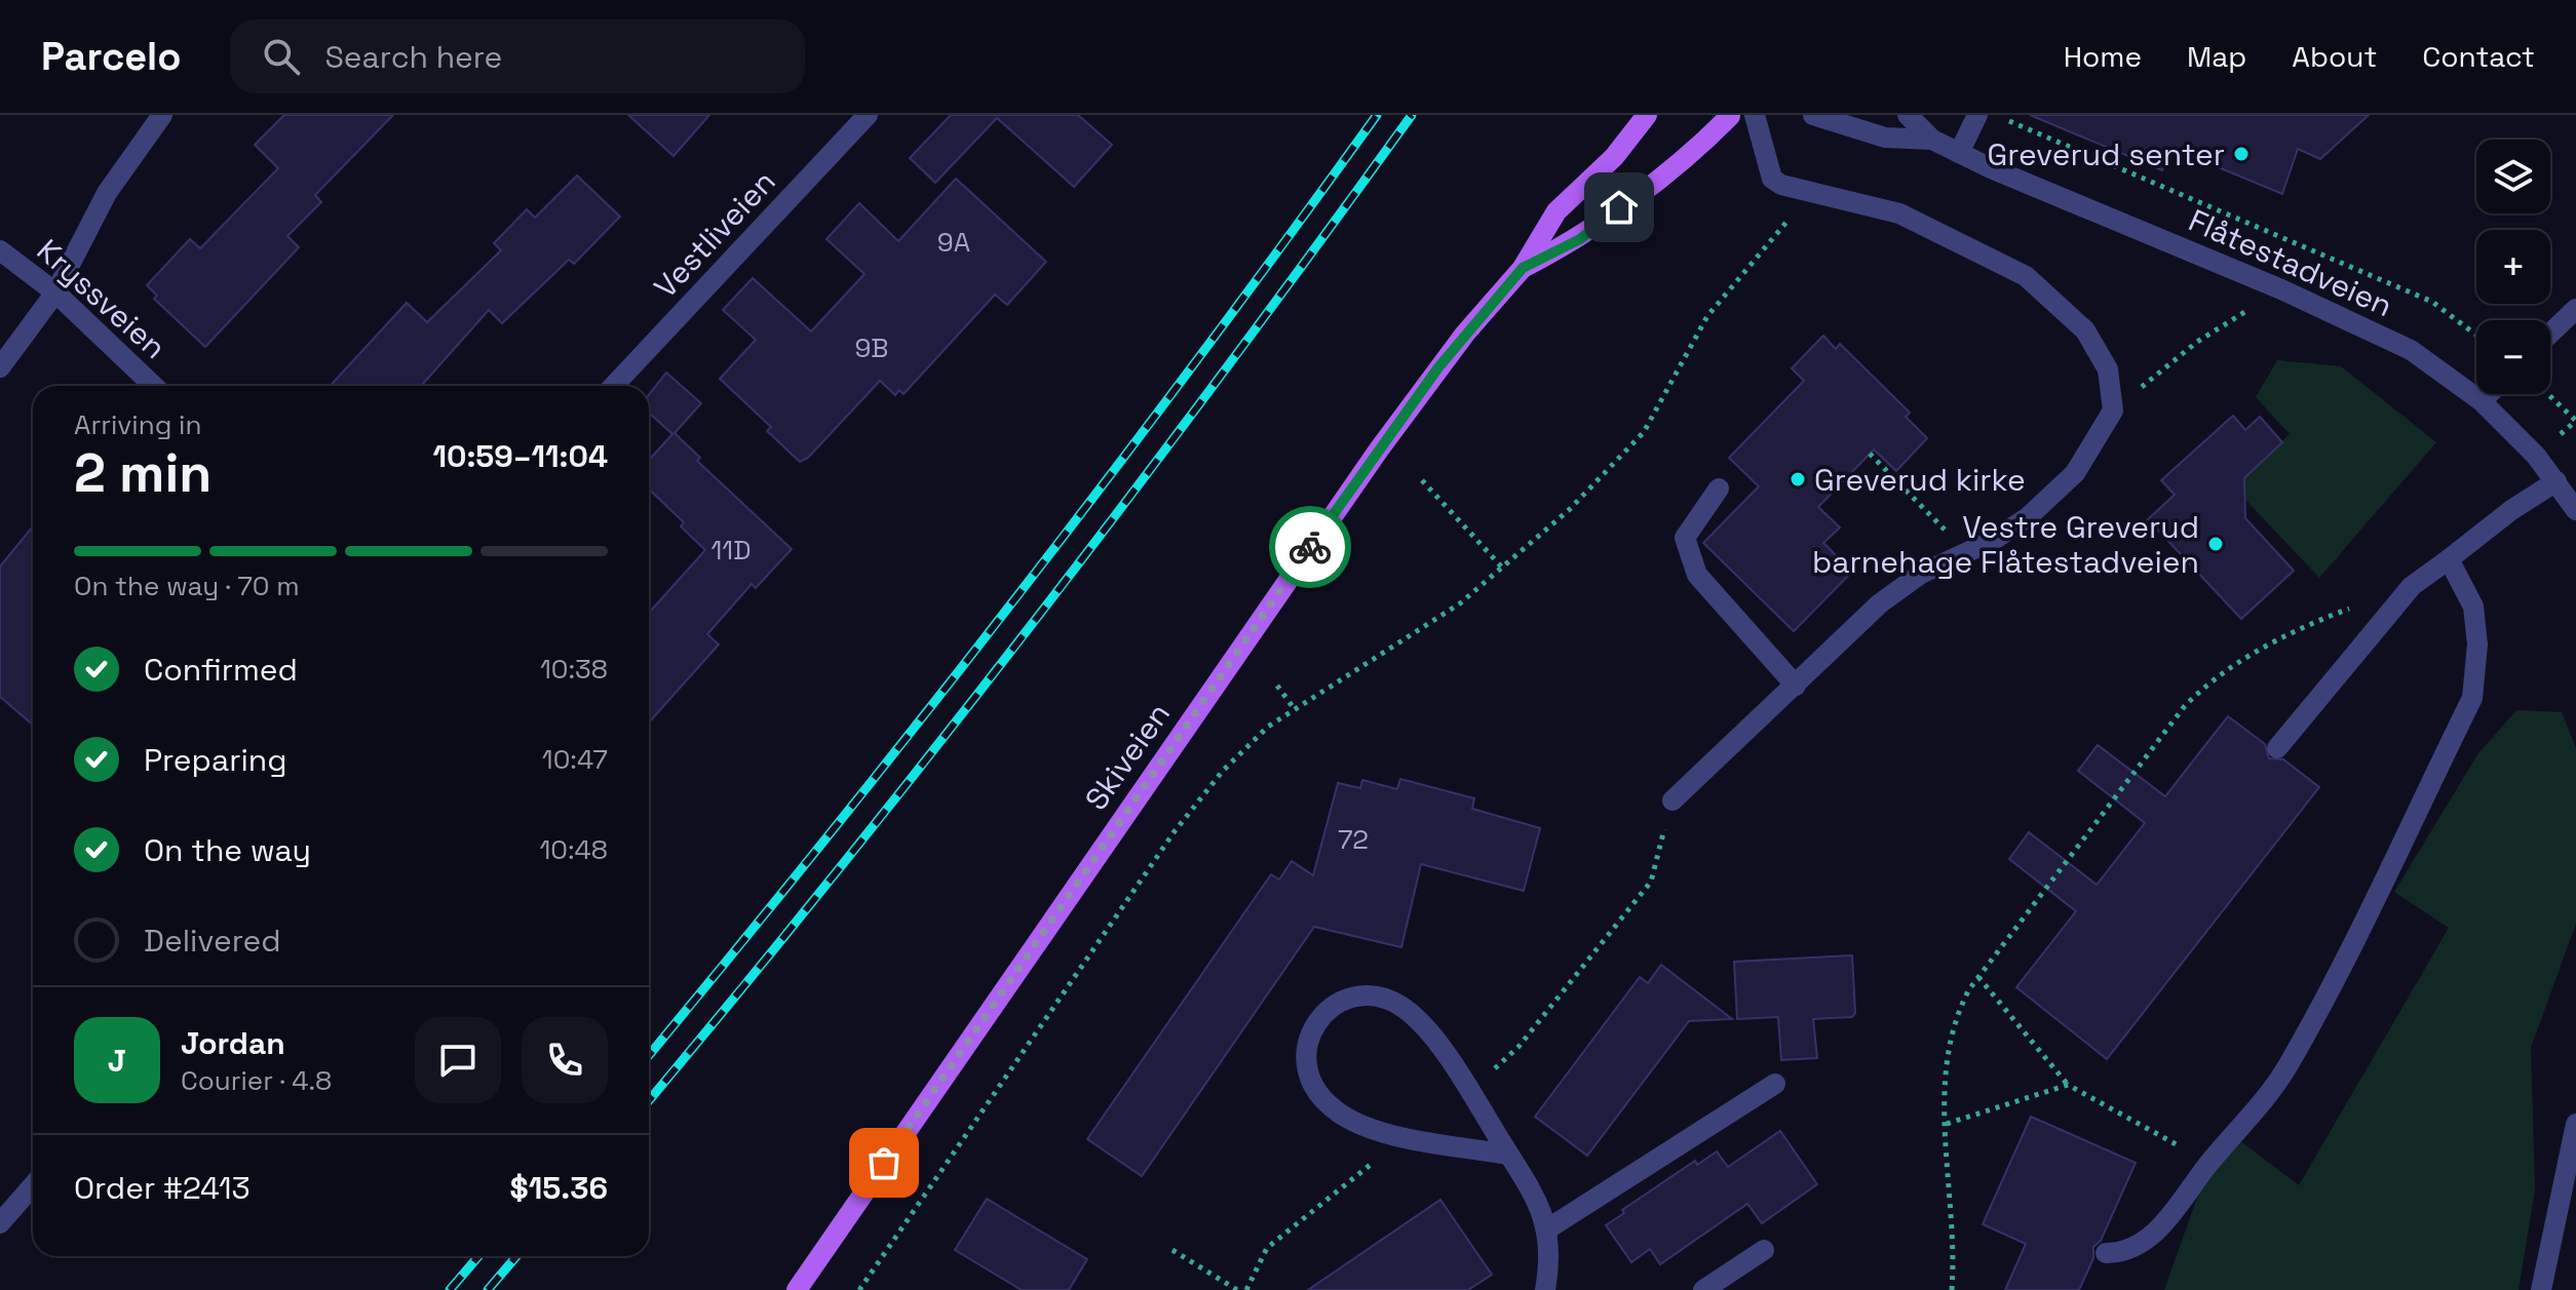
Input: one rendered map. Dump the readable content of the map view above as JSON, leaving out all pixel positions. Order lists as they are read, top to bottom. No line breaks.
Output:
{"streets":{"main road":["Skiveien"],"street":["Vestliveien","Flåtestadveien","Kryssveien"]},"places":["Greverud senter","Greverud kirke","Vestre Greverud barnehage Flåtestadveien"],"house_numbers":["9A","9B","11D","72"],"page":{"header":"Parcelo","search":"Search here","nav":["Home","Map","About","Contact"],"map_buttons":["+","−"],"heading":["2 min","Arriving in","10:59–11:04"],"panel":["Jordan","Courier · 4.8","Order #2413","$15.36"],"bar":"On the way · 70 m","list":[["Confirmed","10:38"],["Preparing","10:47"],["On the way","10:48"],"Delivered"],"round":"J"}}
